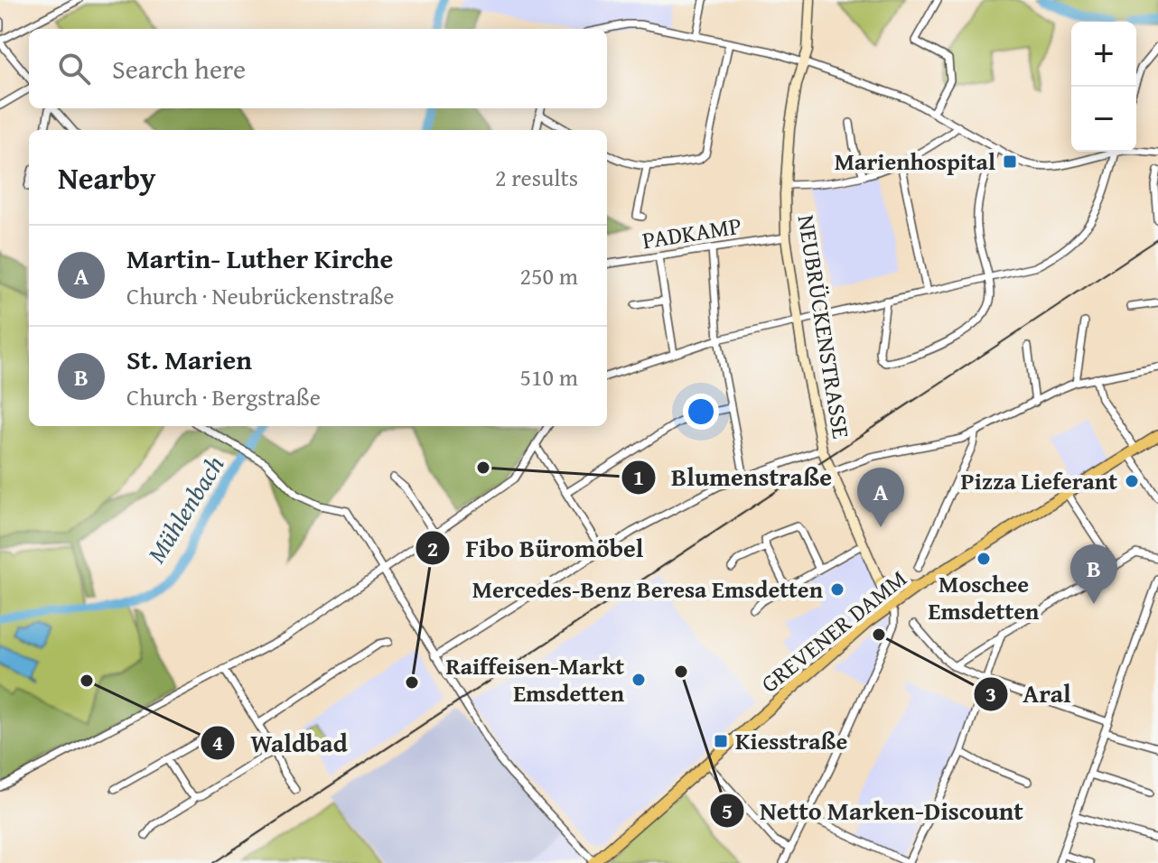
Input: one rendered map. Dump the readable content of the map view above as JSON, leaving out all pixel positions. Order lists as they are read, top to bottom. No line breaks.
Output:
{"streets":{"main road":["GREVENER DAMM"],"street":["PADKAMP","NEUBRÜCKENSTRASSE"]},"crossings":[["PADKAMP","NEUBRÜCKENSTRASSE"],["NEUBRÜCKENSTRASSE","GREVENER DAMM"]],"water":["Mühlenbach"],"places":{"transit":["Marienhospital","Kiesstraße"],"other":["Blumenstraße","Pizza Lieferant","Moschee Emsdetten","Mercedes-Benz Beresa Emsdetten","Aral","Netto Marken-Discount","Raiffeisen-Markt Emsdetten","Waldbad","Fibo Büromöbel"]},"page":{"map_buttons":["+","−"],"search":"Search here","heading":["Nearby","2 results"],"list":[{"mark":"A","name":"Martin- Luther Kirche","note":"Church · Neubrückenstraße","value":"250 m"},{"mark":"B","name":"St. Marien","note":"Church · Bergstraße","value":"510 m"}],"pins":["A","B"]}}
